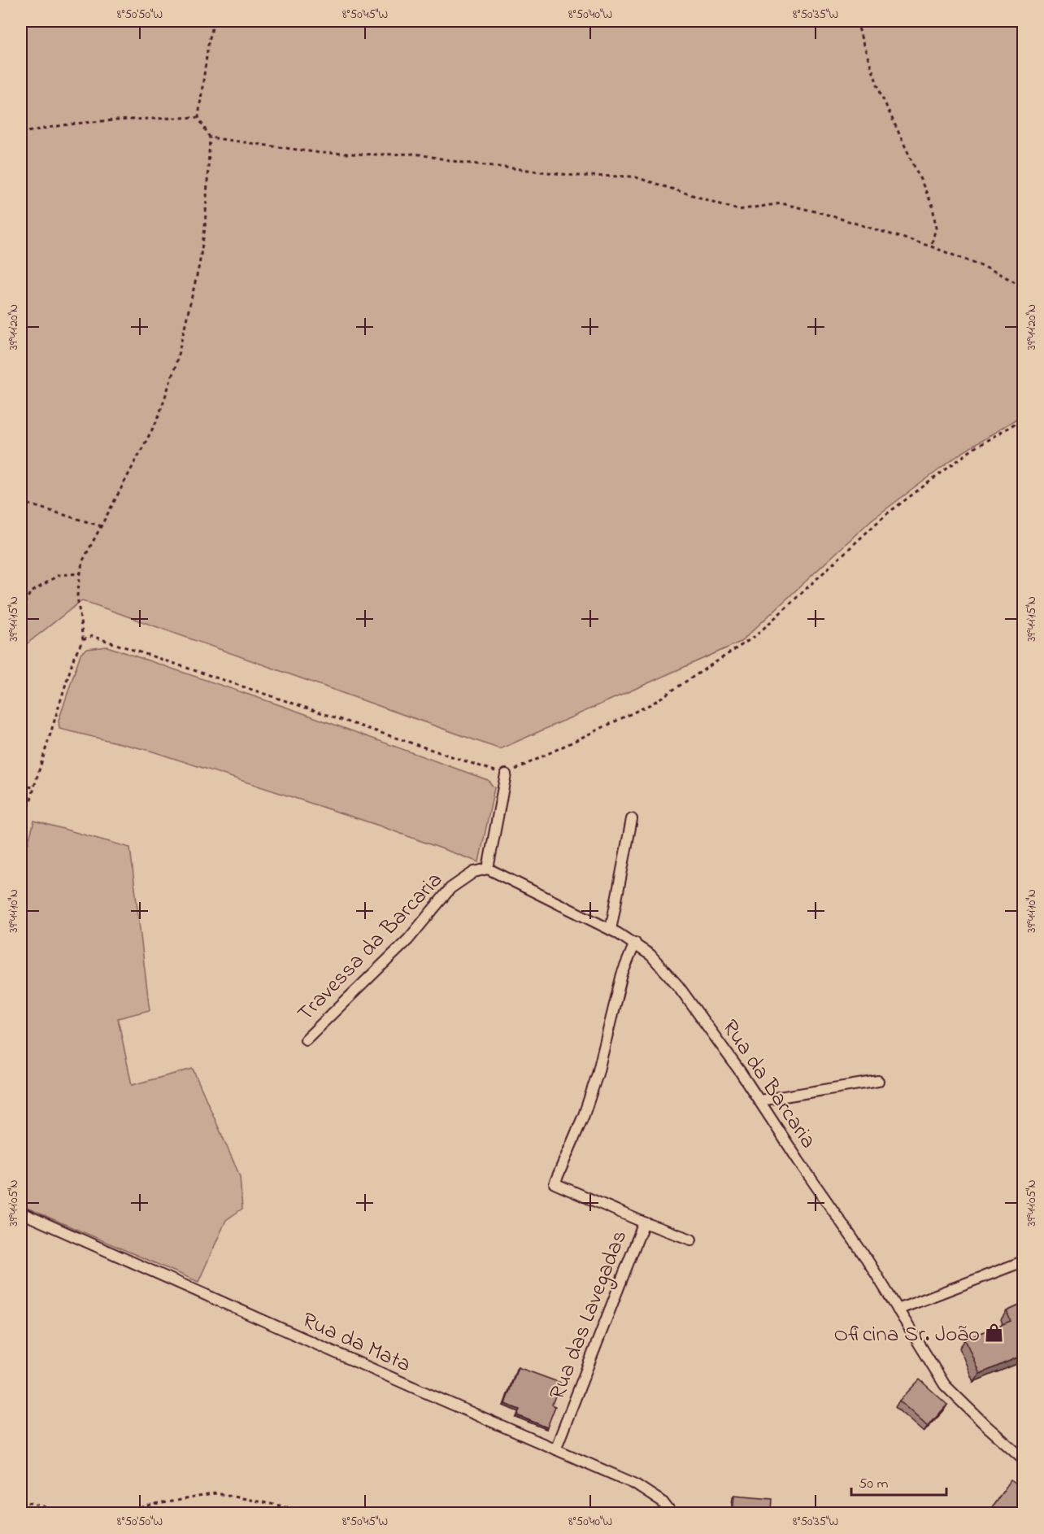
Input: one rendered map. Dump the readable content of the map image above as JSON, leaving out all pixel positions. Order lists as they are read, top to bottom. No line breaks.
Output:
{"streets":{"street":["Travessa da Barcaria","Rua da Barcaria","Rua das Lavegadas","Rua da Mata"]},"crossings":[["Travessa da Barcaria","Rua da Barcaria"],["Rua da Barcaria","Rua das Lavegadas"],["Rua das Lavegadas","Rua da Mata"]],"places":{"shop":["Oficina Sr. João"]},"scale_bar":"50 m","coordinates":["8°50'50\"W","8°50'45\"W","8°50'40\"W","8°50'35\"W","39°44'20\"N","39°44'15\"N","39°44'10\"N","39°44'05\"N"]}
